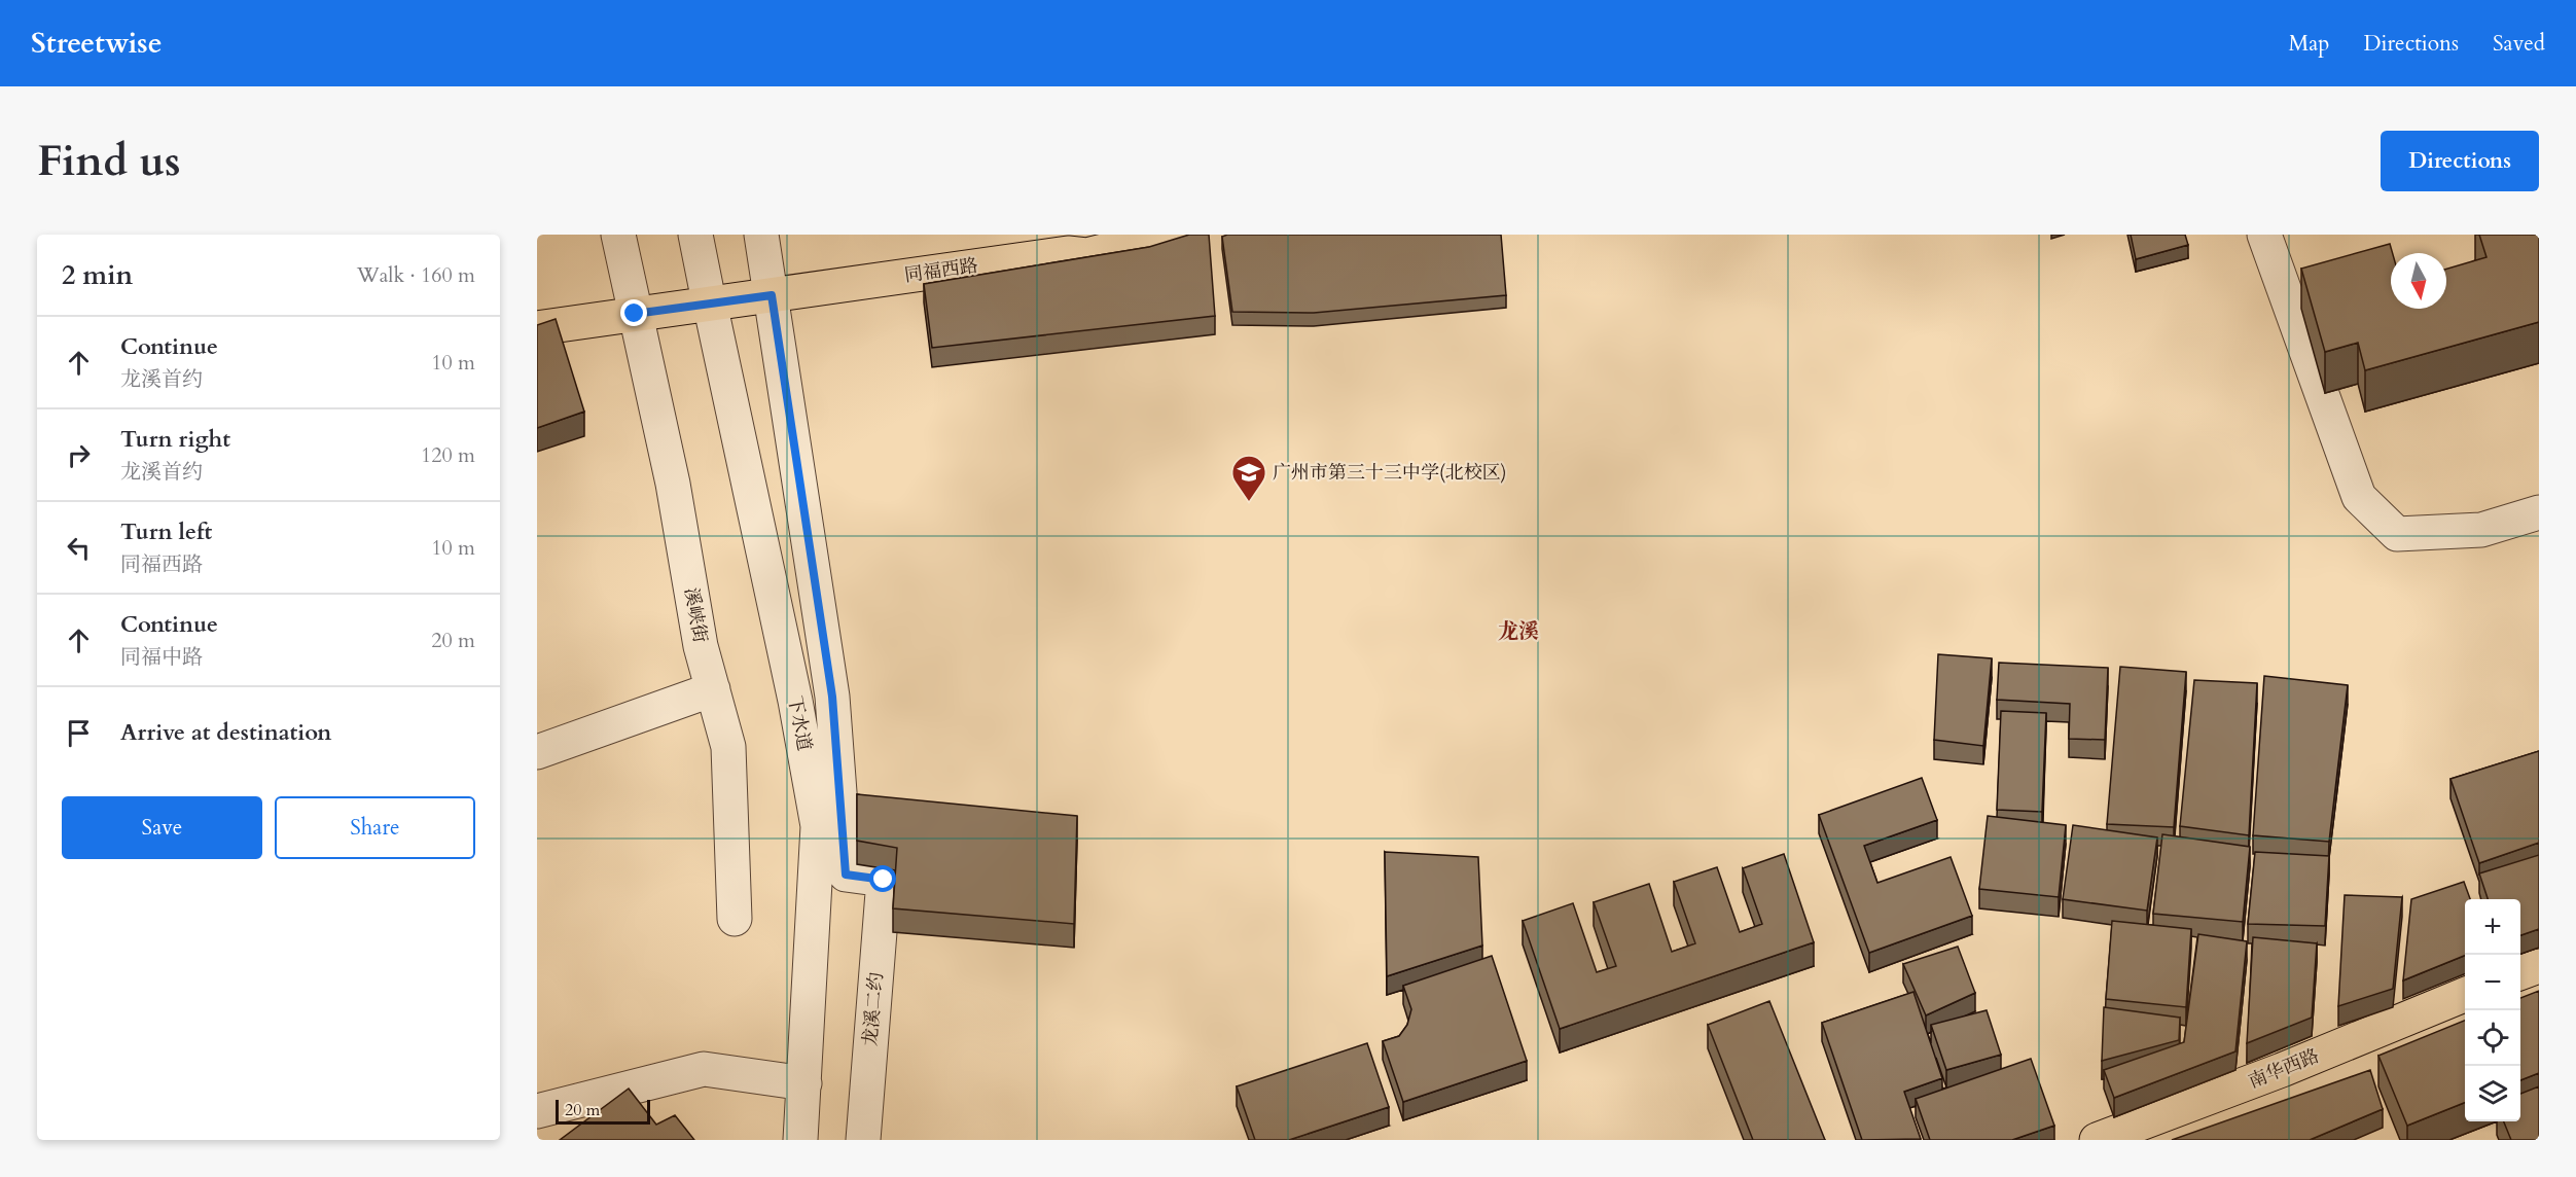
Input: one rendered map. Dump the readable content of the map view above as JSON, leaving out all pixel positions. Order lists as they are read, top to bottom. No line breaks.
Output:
{"streets":{"main road":["同福西路","南华西路"],"street":["溪峡街","下水道","龙溪二约"]},"crossings":[["同福西路","溪峡街"],["同福西路","下水道"],["同福西路","龙溪二约"]],"districts":["龙溪"],"places":{"school or university":["广州市第三十三中学(北校区)"]},"scale_bar":"20 m","north":"bottom","page":{"header":"Streetwise","nav":["Map","Directions","Saved"],"buttons":["Directions",["Save","Share"]],"title":"Find us","heading":["2 min","Walk · 160 m"],"list":[["Continue","龙溪首约","10 m"],["Turn right","龙溪首约","120 m"],["Turn left","同福西路","10 m"],["Continue","同福中路","20 m"],"Arrive at destination"],"map_buttons":["+","−"],"scale":"20 m"}}
